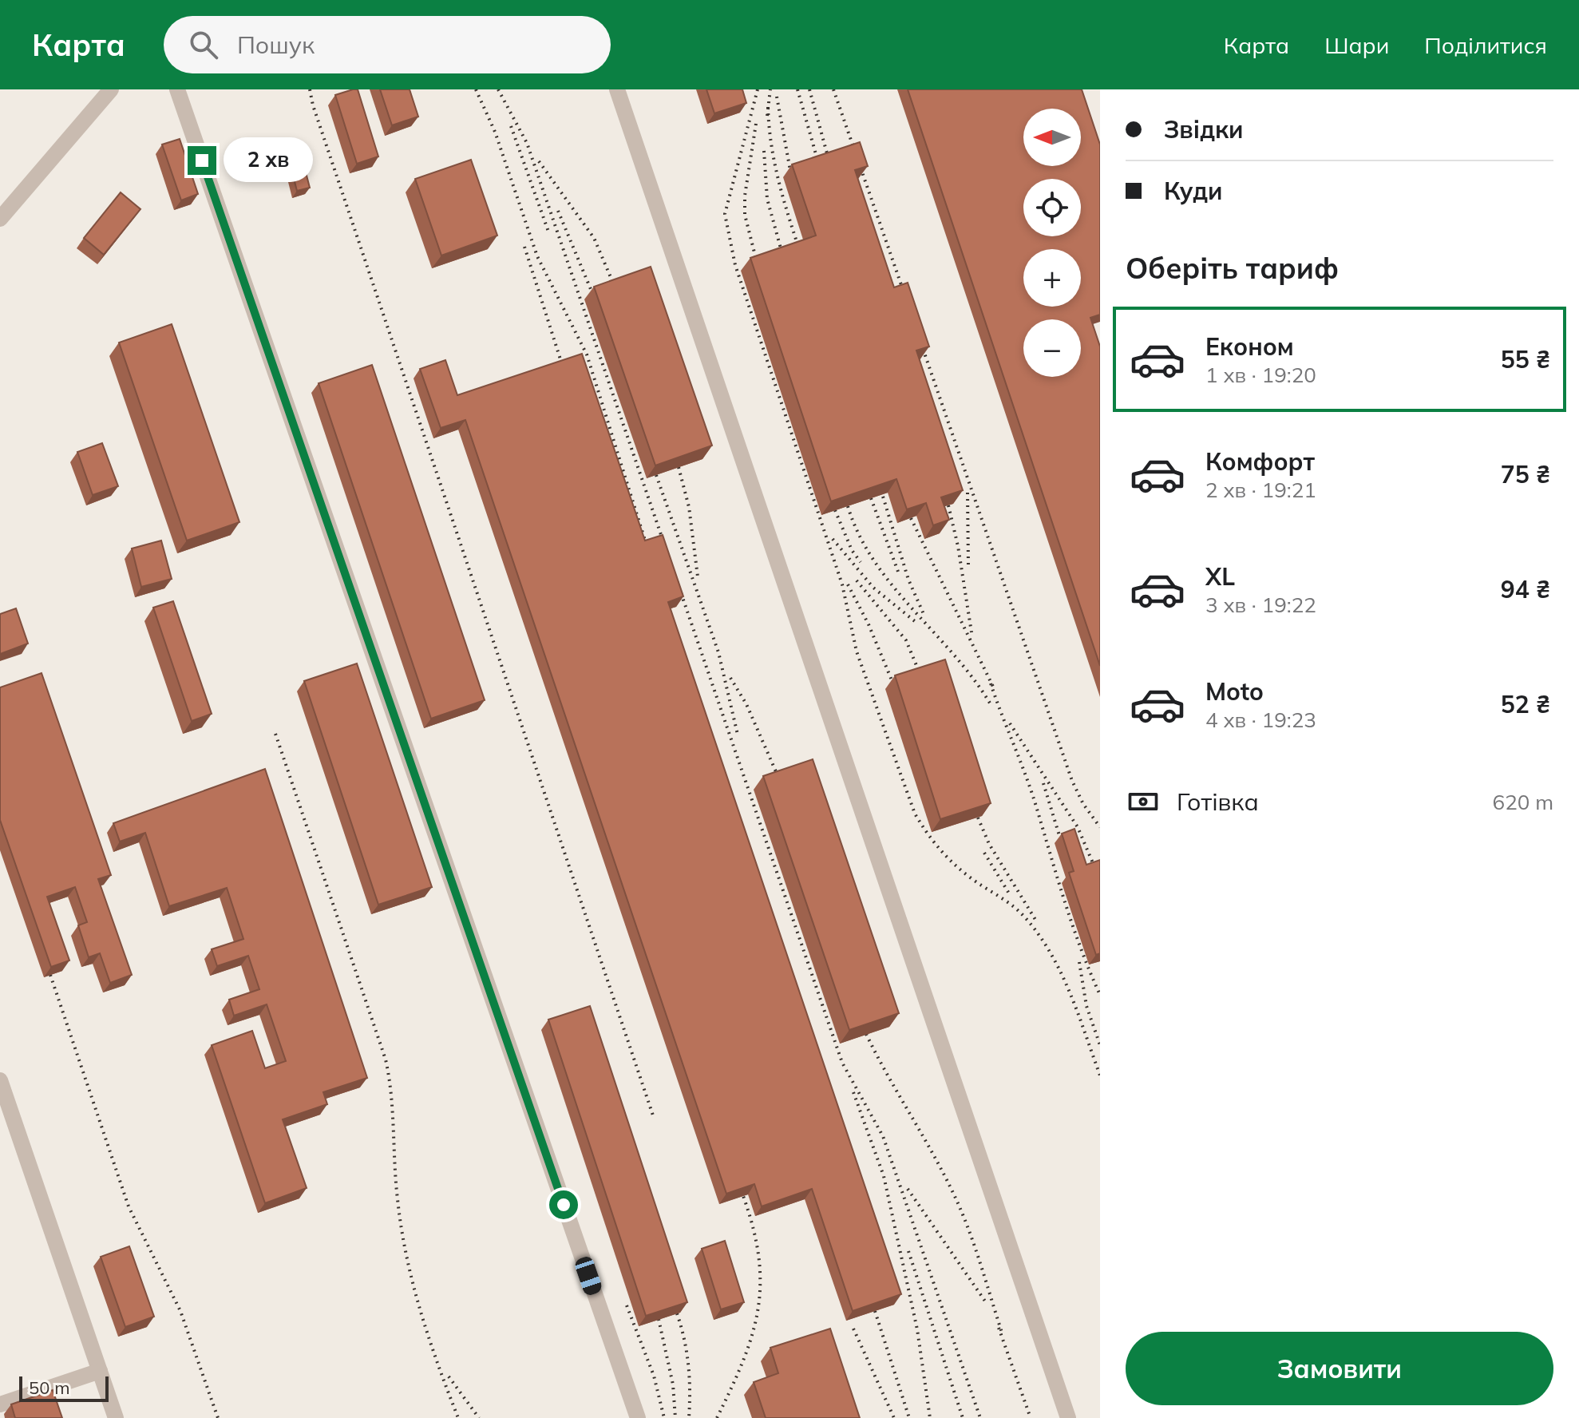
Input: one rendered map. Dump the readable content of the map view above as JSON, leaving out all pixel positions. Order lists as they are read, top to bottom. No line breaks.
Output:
{"scale_bar":"50 m","north":"left","page":{"header":"Карта","search":"Пошук","nav":["Карта","Шари","Поділитися"],"banner":["Звідки","Куди"],"map_buttons":["+","−"],"bubble":"2 хв","heading":"Оберіть тариф","list":[{"name":"Економ","note":"1 хв · 19:20","value":"55 ₴"},{"name":"Комфорт","note":"2 хв · 19:21","value":"75 ₴"},{"name":"XL","note":"3 хв · 19:22","value":"94 ₴"},{"name":"Moto","note":"4 хв · 19:23","value":"52 ₴"}],"pay":["Готівка","620 m"],"buttons":"Замовити","scale":"50 m"}}
